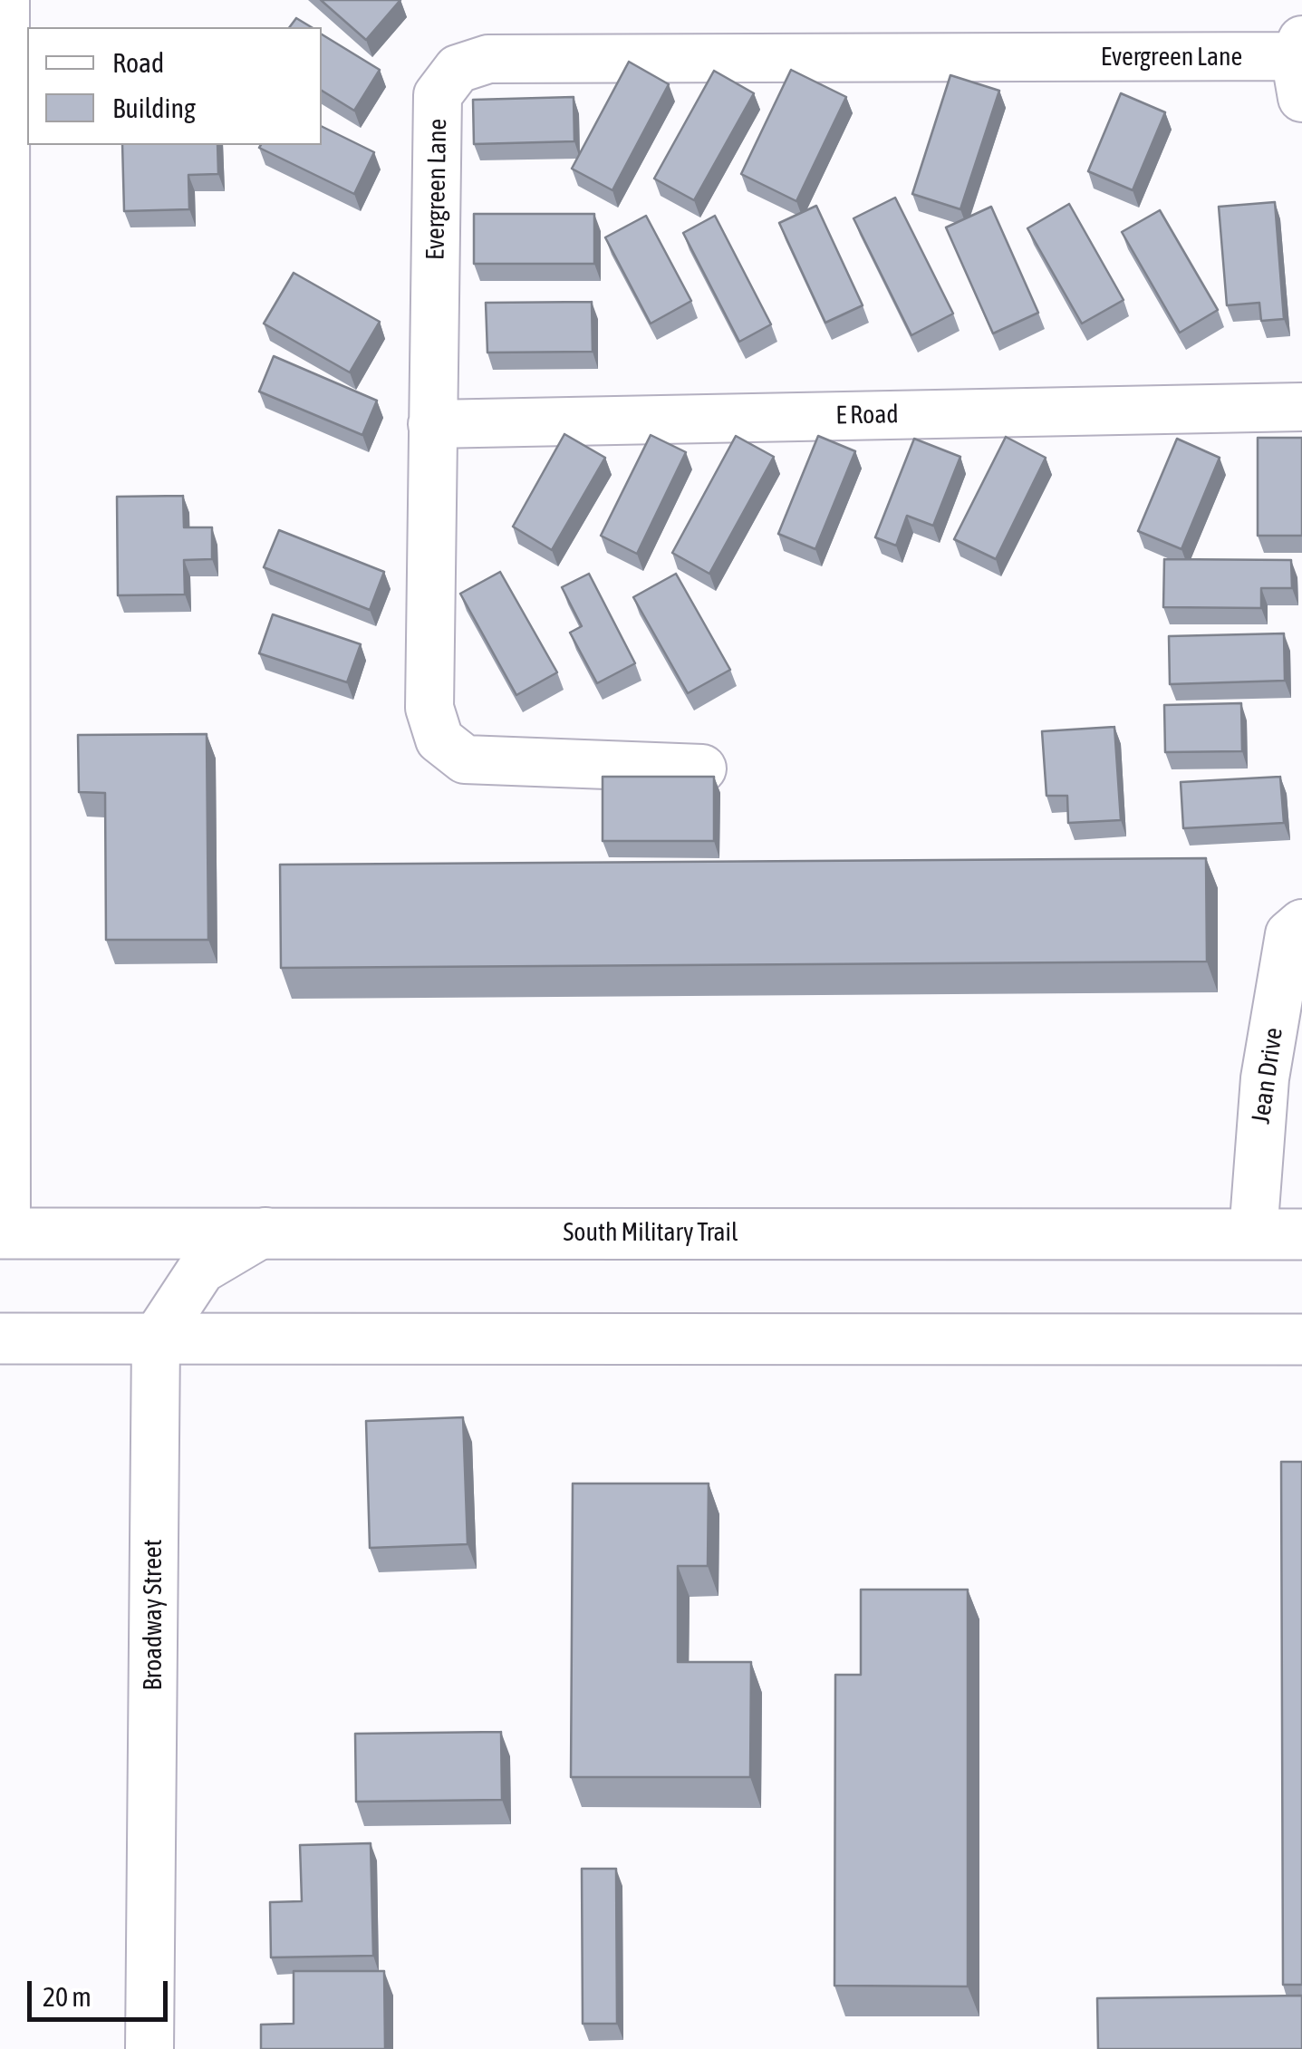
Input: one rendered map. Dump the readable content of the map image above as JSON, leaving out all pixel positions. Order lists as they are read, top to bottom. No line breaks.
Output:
{"streets":{"main road":["South Military Trail"],"street":["Evergreen Lane","E Road","Jean Drive","Broadway Street"]},"crossings":[["Evergreen Lane","E Road"],["Jean Drive","South Military Trail"]],"legend":["Road","Building"],"scale_bar":"20 m"}
